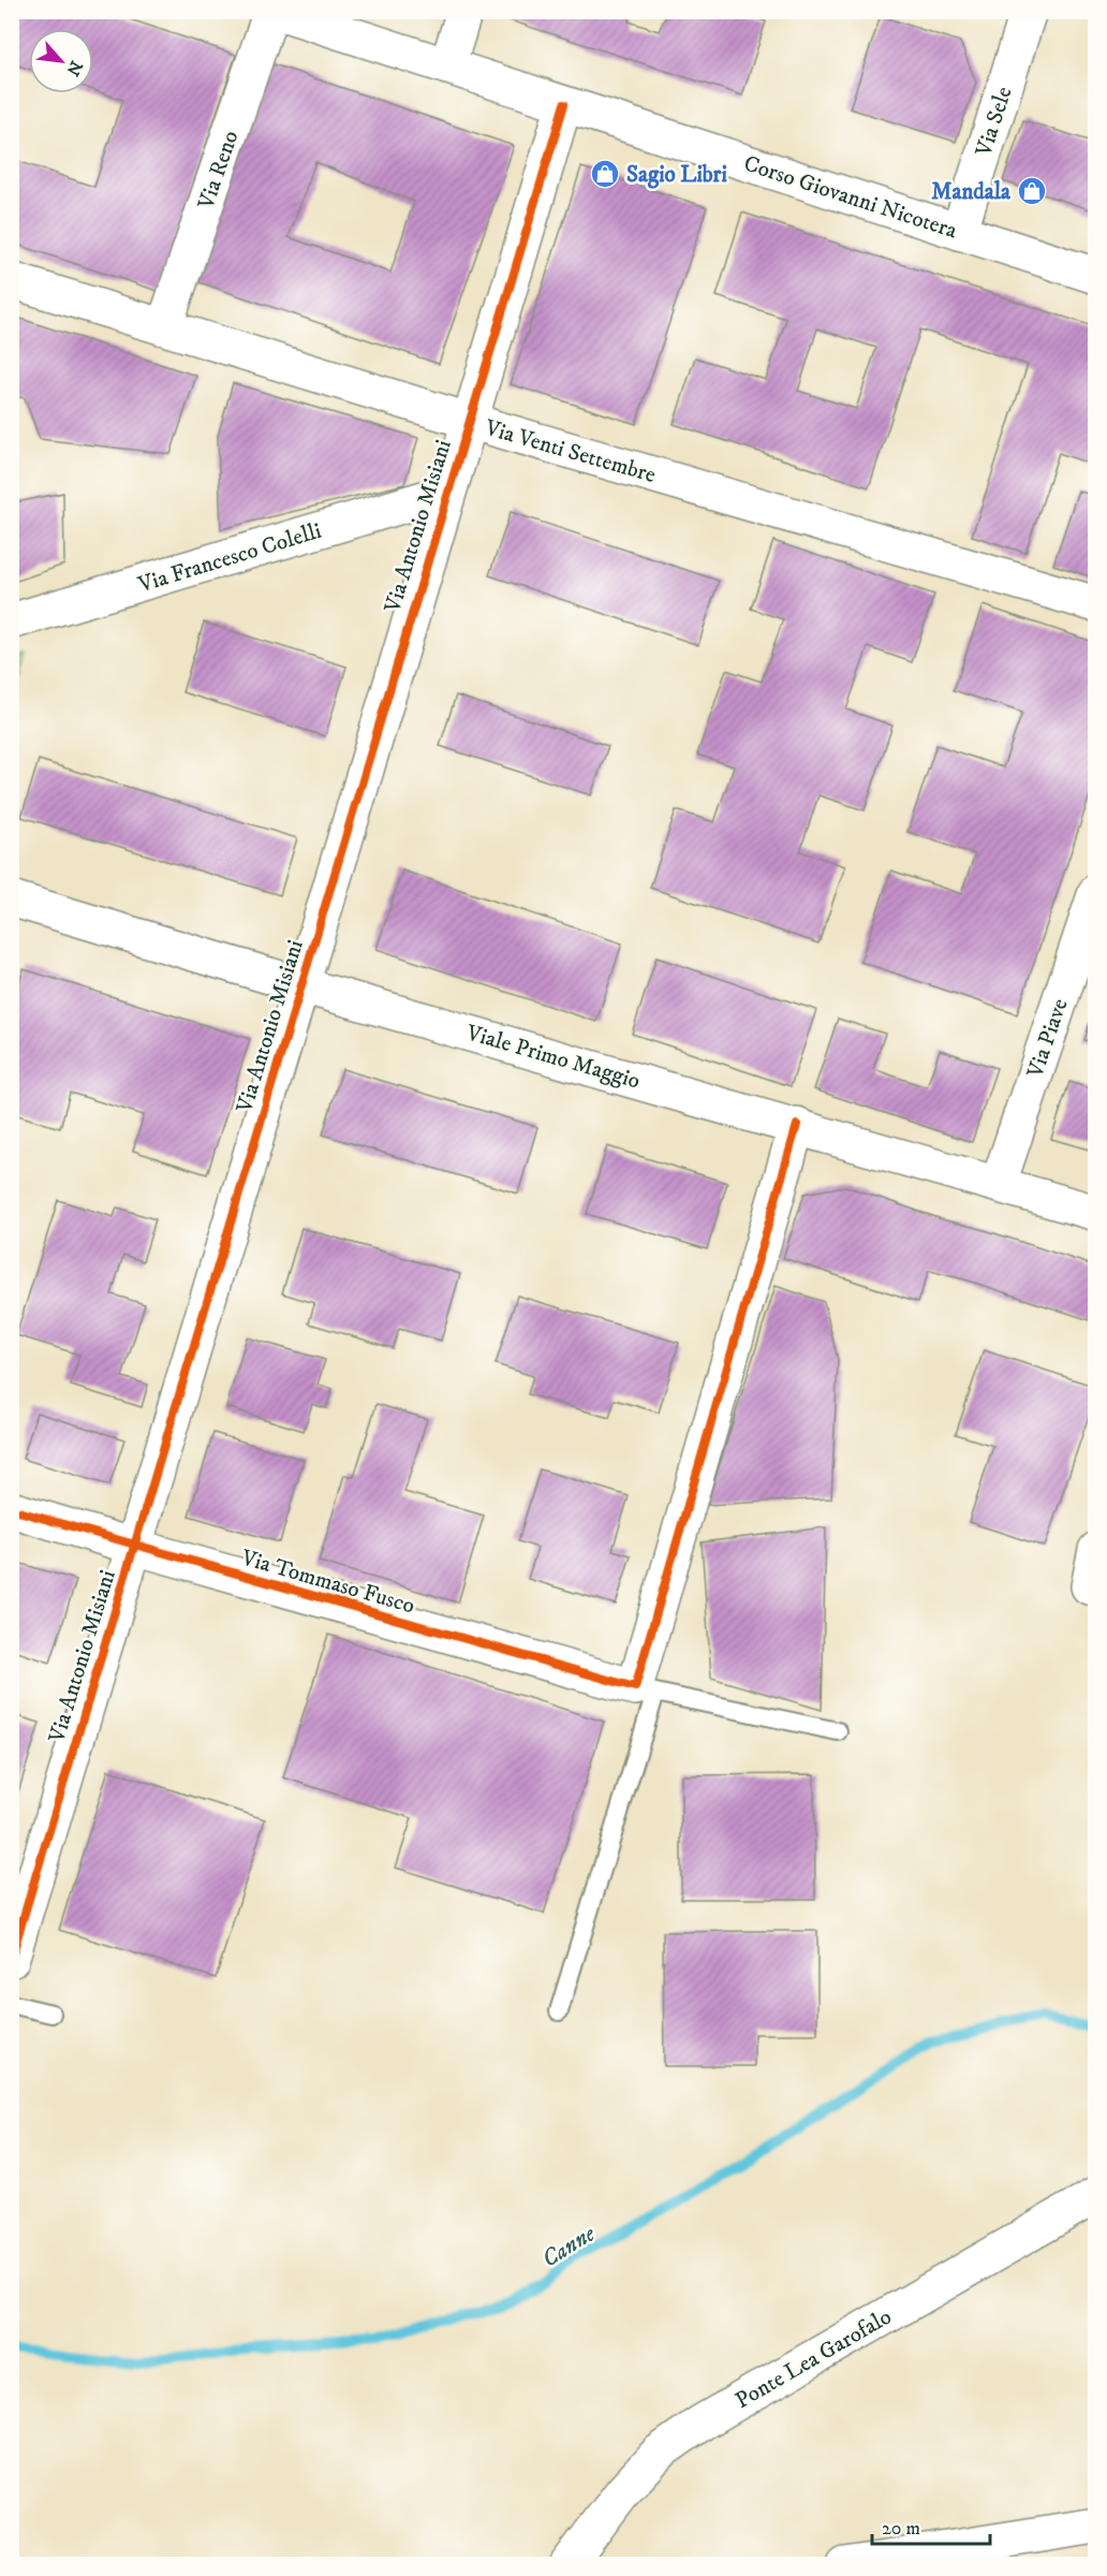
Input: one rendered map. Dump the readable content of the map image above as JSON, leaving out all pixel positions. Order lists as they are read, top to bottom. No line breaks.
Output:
{"streets":{"street":["Via Sele","Via Reno","Corso Giovanni Nicotera","Via Venti Settembre","Via Antonio Misiani","Via Francesco Colelli","Via Piave","Viale Primo Maggio","Via Tommaso Fusco","Ponte Lea Garofalo"]},"crossings":[["Via Sele","Corso Giovanni Nicotera"],["Via Reno","Corso Giovanni Nicotera"],["Via Reno","Via Venti Settembre"],["Corso Giovanni Nicotera","Via Antonio Misiani"],["Via Venti Settembre","Via Antonio Misiani"],["Via Antonio Misiani","Via Francesco Colelli"],["Via Antonio Misiani","Viale Primo Maggio"],["Via Antonio Misiani","Via Tommaso Fusco"],["Via Piave","Viale Primo Maggio"]],"water":["Canne"],"places":{"shop":["Sagio Libri","Mandala"]},"scale_bar":"20 m","north":"bottom right"}
